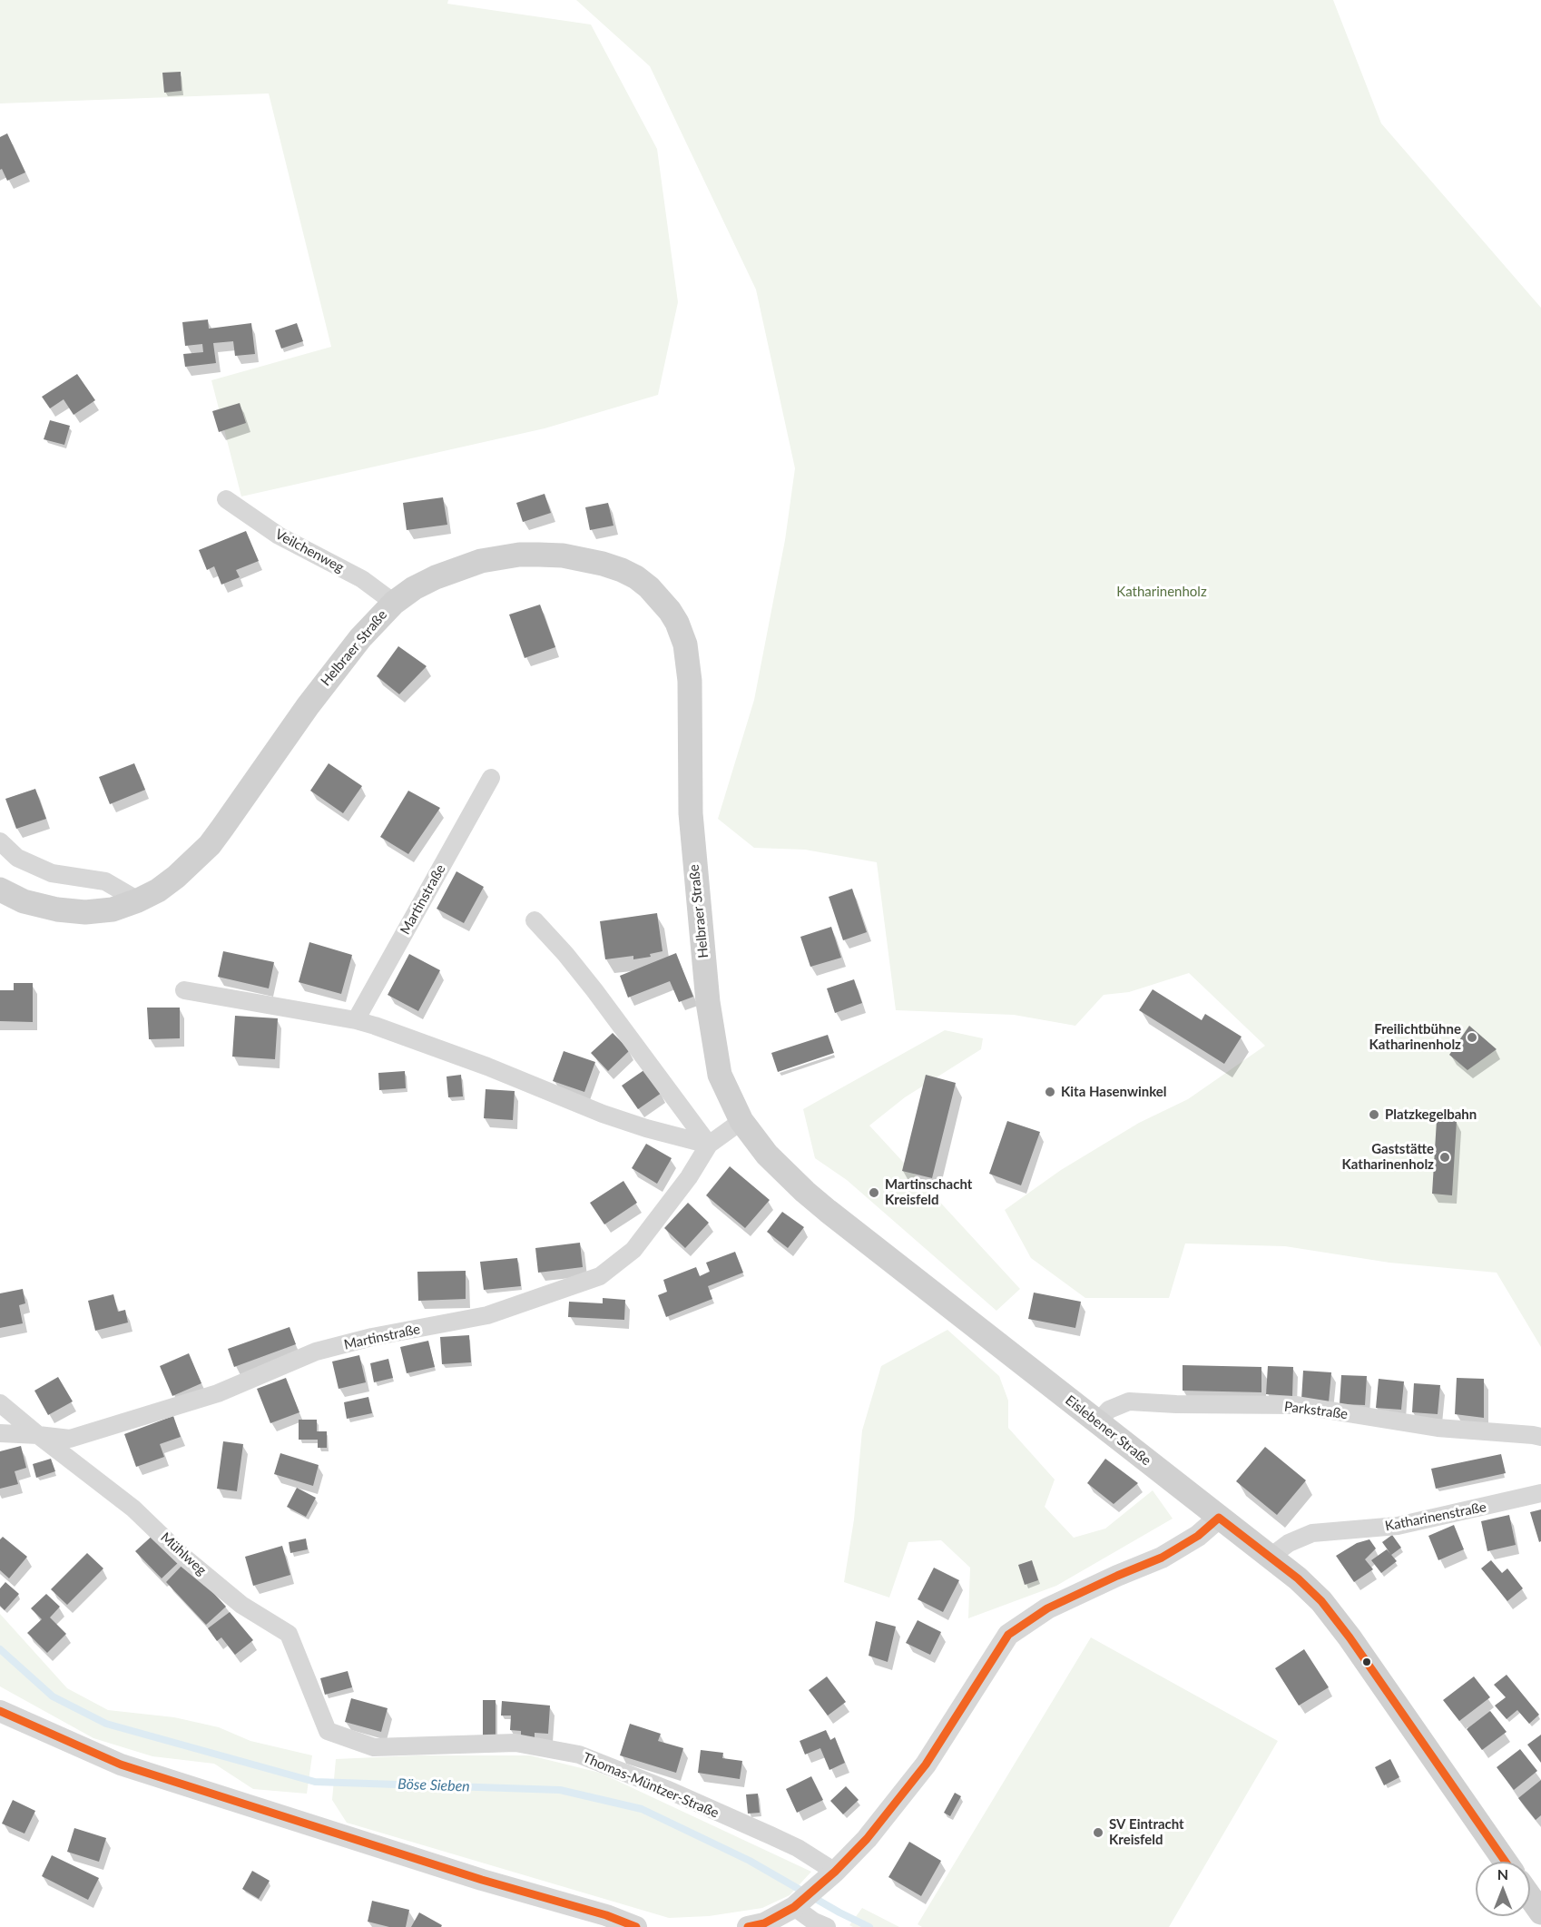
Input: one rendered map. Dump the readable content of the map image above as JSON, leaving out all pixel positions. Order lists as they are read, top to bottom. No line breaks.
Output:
{"streets":{"main road":["Helbraer Straße","Eislebener Straße"],"street":["Veilchenweg","Martinstraße","Parkstraße","Katharinenstraße","Mühlweg","Thomas-Müntzer-Straße"]},"crossings":[["Veilchenweg","Helbraer Straße"],["Helbraer Straße","Eislebener Straße"],["Martinstraße","Eislebener Straße"],["Martinstraße","Mühlweg"],["Parkstraße","Eislebener Straße"],["Eislebener Straße","Katharinenstraße"],["Mühlweg","Thomas-Müntzer-Straße"]],"water":["Böse Sieben"],"parks":["Katharinenholz"],"places":["Freilichtbühne Katharinenholz","Kita Hasenwinkel","Platzkegelbahn","Gaststätte Katharinenholz","Martinschacht Kreisfeld","SV Eintracht Kreisfeld"],"north":"top"}
